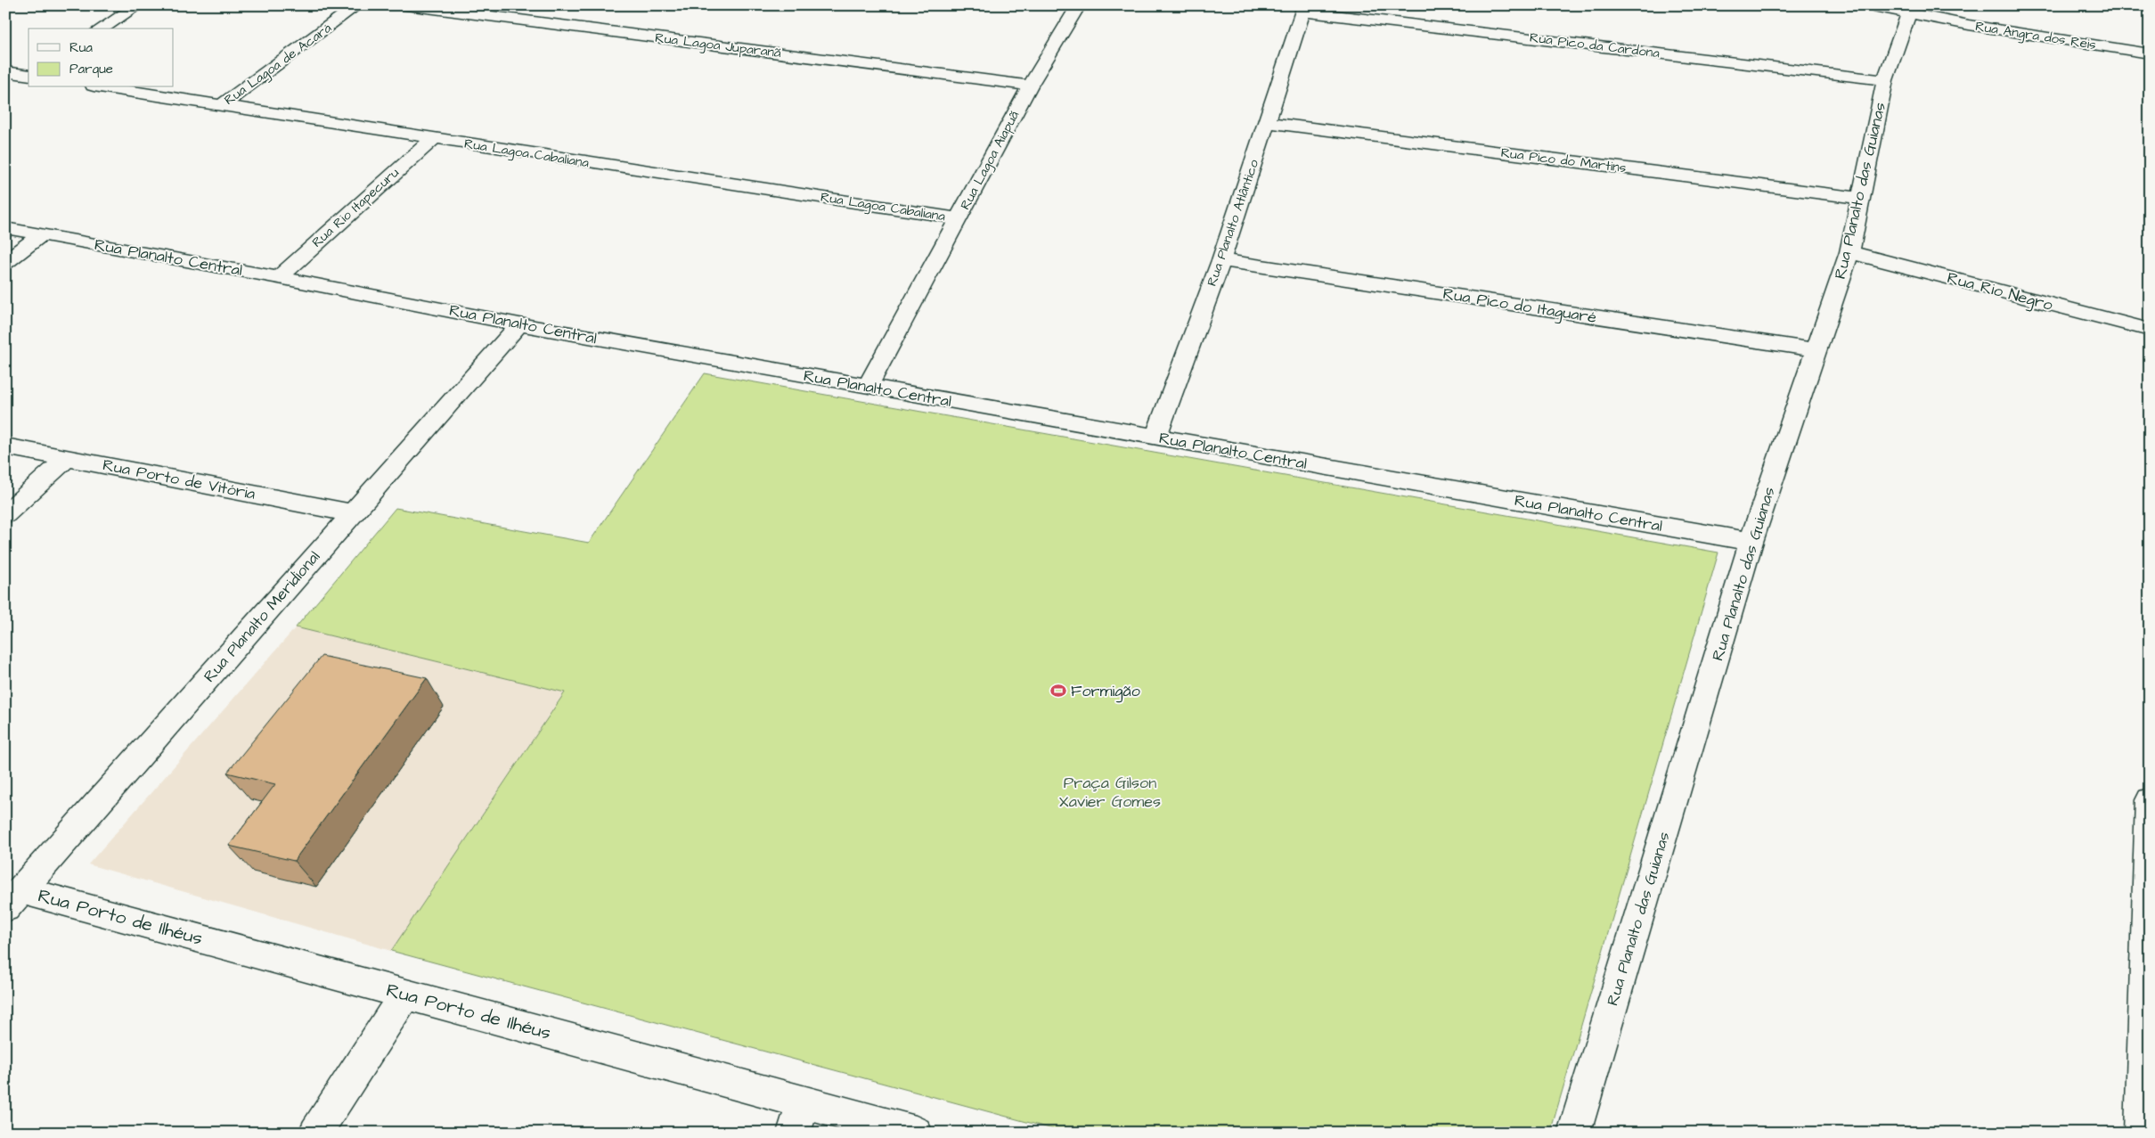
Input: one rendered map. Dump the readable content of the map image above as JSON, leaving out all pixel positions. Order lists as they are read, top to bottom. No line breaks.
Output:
{"streets":{"street":["Rua Angra dos Reis","Rua Lagoa Juparanã","Rua Pico da Cardona","Rua Lagoa de Acará","Rua Lagoa Cabaliana","Rua Lagoa Aiapuã","Rua Pico do Martins","Rua Planalto das Guianas","Rua Rio Itapecuru","Rua Planalto Atlântico","Rua Planalto Central","Rua Rio Negro","Rua Pico do Itaguaré","Rua Porto de Vitória","Rua Planalto Meridional","Rua Porto de Ilhéus"]},"crossings":[["Rua Angra dos Reis","Rua Planalto das Guianas"],["Rua Lagoa Juparanã","Rua Lagoa Aiapuã"],["Rua Pico da Cardona","Rua Planalto das Guianas"],["Rua Pico da Cardona","Rua Planalto Atlântico"],["Rua Lagoa de Acará","Rua Lagoa Cabaliana"],["Rua Lagoa Cabaliana","Rua Lagoa Aiapuã"],["Rua Lagoa Cabaliana","Rua Rio Itapecuru"],["Rua Lagoa Aiapuã","Rua Planalto Central"],["Rua Pico do Martins","Rua Planalto das Guianas"],["Rua Pico do Martins","Rua Planalto Atlântico"],["Rua Planalto das Guianas","Rua Planalto Central"],["Rua Planalto das Guianas","Rua Rio Negro"],["Rua Planalto das Guianas","Rua Pico do Itaguaré"],["Rua Rio Itapecuru","Rua Planalto Central"],["Rua Planalto Atlântico","Rua Planalto Central"],["Rua Planalto Atlântico","Rua Pico do Itaguaré"],["Rua Planalto Central","Rua Planalto Meridional"],["Rua Porto de Vitória","Rua Planalto Meridional"],["Rua Planalto Meridional","Rua Porto de Ilhéus"]],"parks":["Praça Gilson Xavier Gomes"],"places":{"sports":["Formigão"]},"legend":["Rua","Parque"]}
